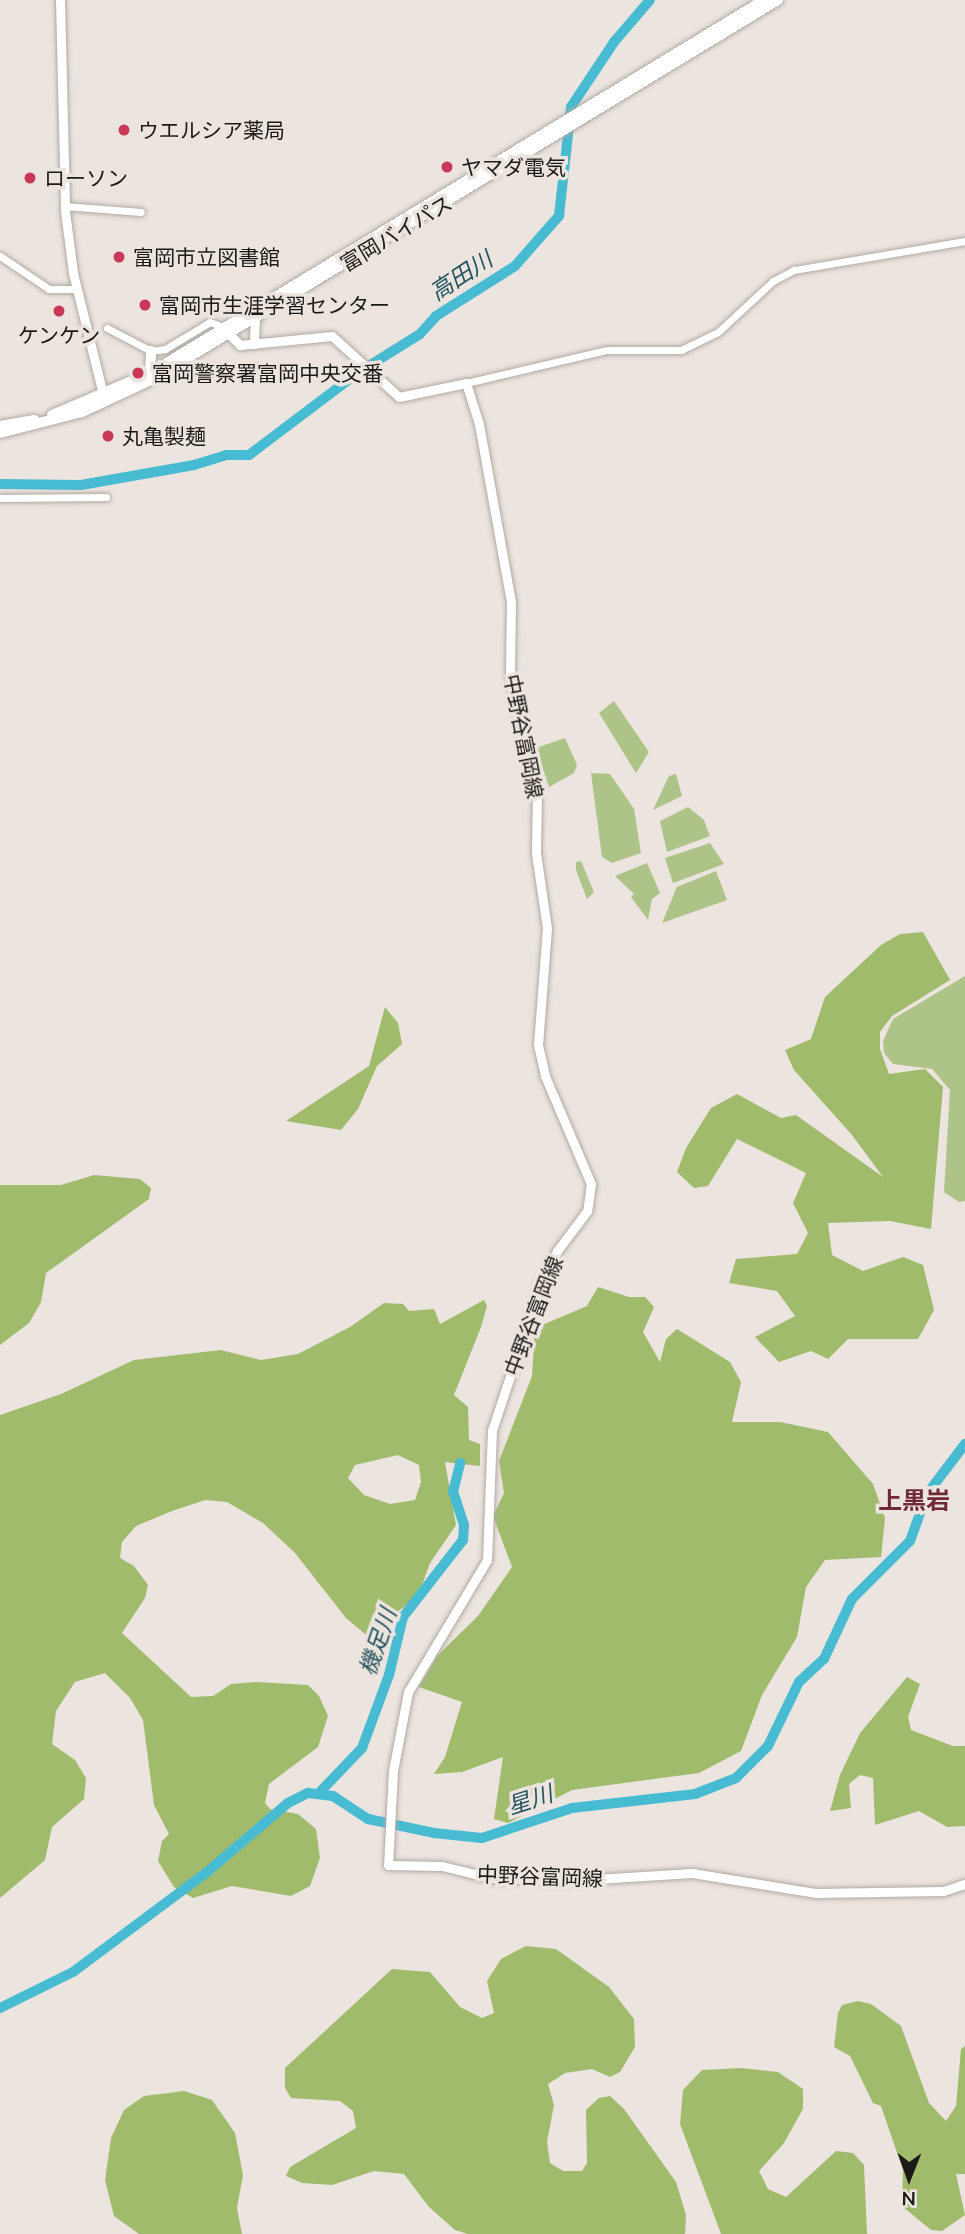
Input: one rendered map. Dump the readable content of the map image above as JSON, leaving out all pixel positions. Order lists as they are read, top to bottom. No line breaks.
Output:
{"streets":{"highway":["富岡バイパス"],"main road":["中野谷富岡線"]},"districts":["上黒岩"],"water":["高田川","機足川","星川"],"places":["ウエルシア薬局","ヤマダ電気","ローソン","富岡市立図書館","富岡市生涯学習センター","ケンケン","富岡警察署富岡中央交番","丸亀製麺"],"north":"bottom"}
